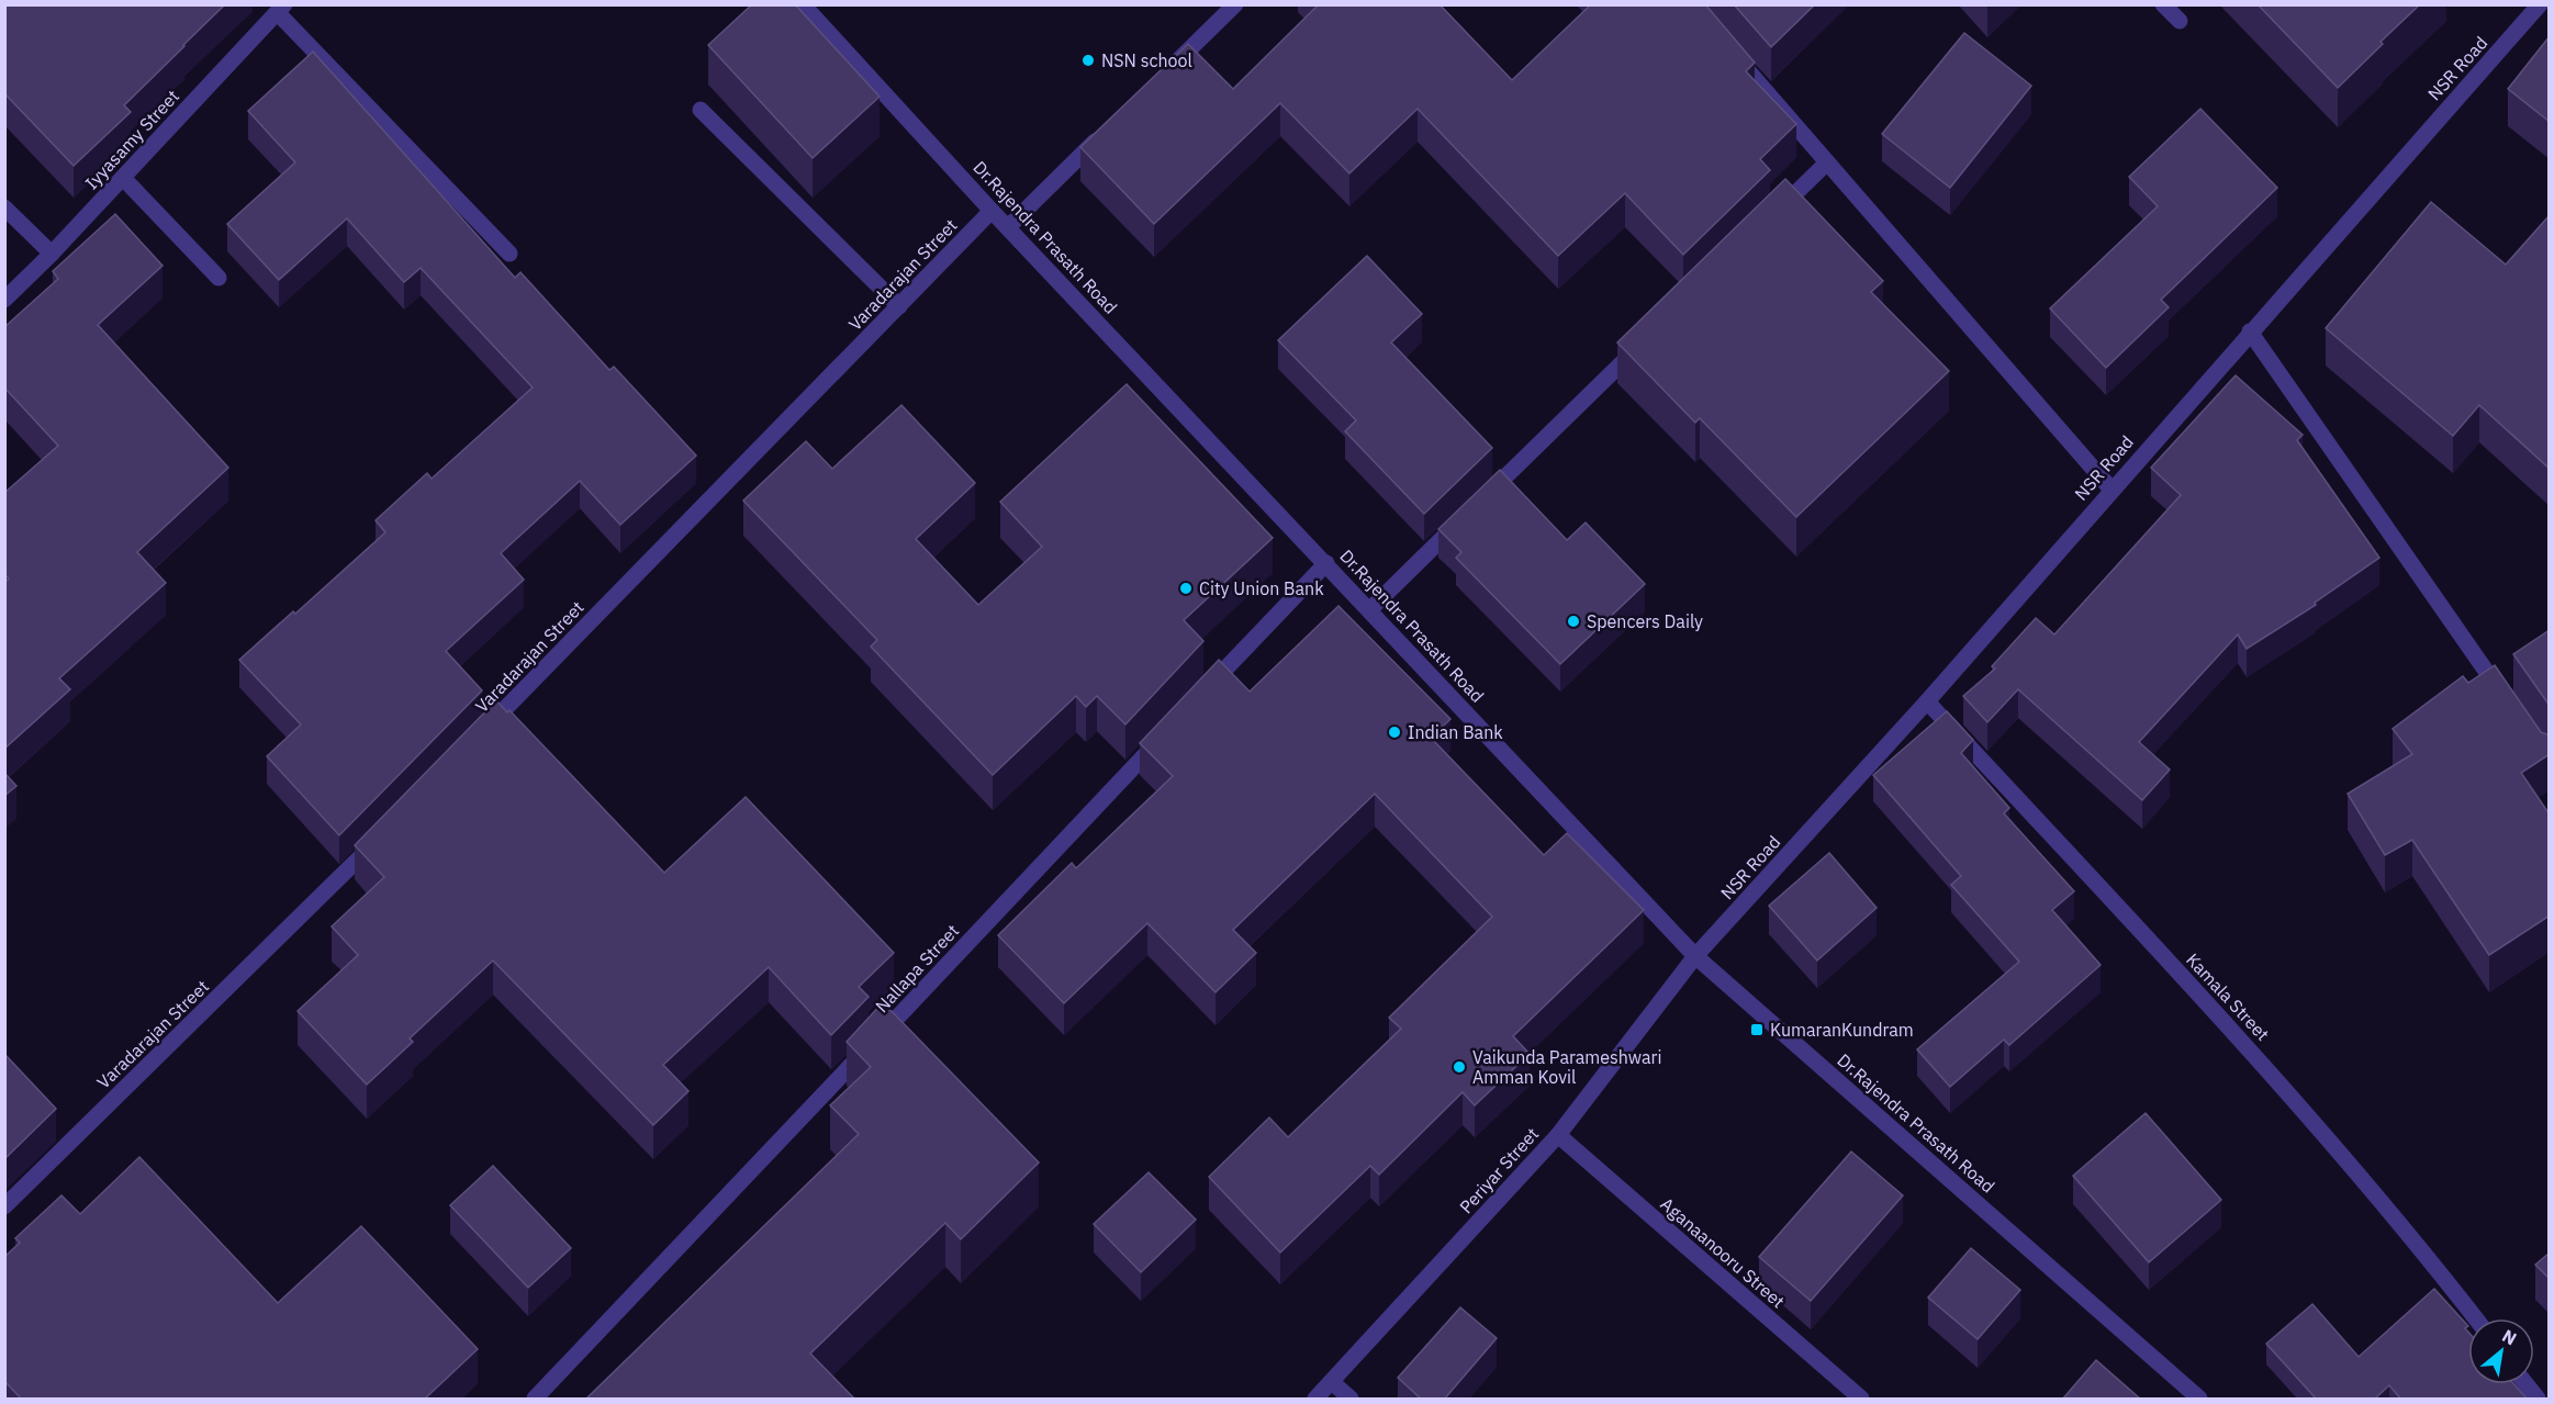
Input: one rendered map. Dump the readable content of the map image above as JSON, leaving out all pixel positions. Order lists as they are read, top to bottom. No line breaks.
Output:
{"streets":{"street":["NSR Road","Iyyasamy Street","Dr.Rajendra Prasath Road","Varadarajan Street","Nallapa Street","Kamala Street","Periyar Street","Aganaanooru Street"]},"crossings":[["NSR Road","Dr.Rajendra Prasath Road"],["NSR Road","Kamala Street"],["NSR Road","Periyar Street"],["Dr.Rajendra Prasath Road","Varadarajan Street"],["Dr.Rajendra Prasath Road","Periyar Street"],["Periyar Street","Aganaanooru Street"]],"places":{"other":["NSN school","City Union Bank","Spencers Daily","Indian Bank","Vaikunda Parameshwari Amman Kovil"],"transit":["KumaranKundram"]},"north":"top right"}
